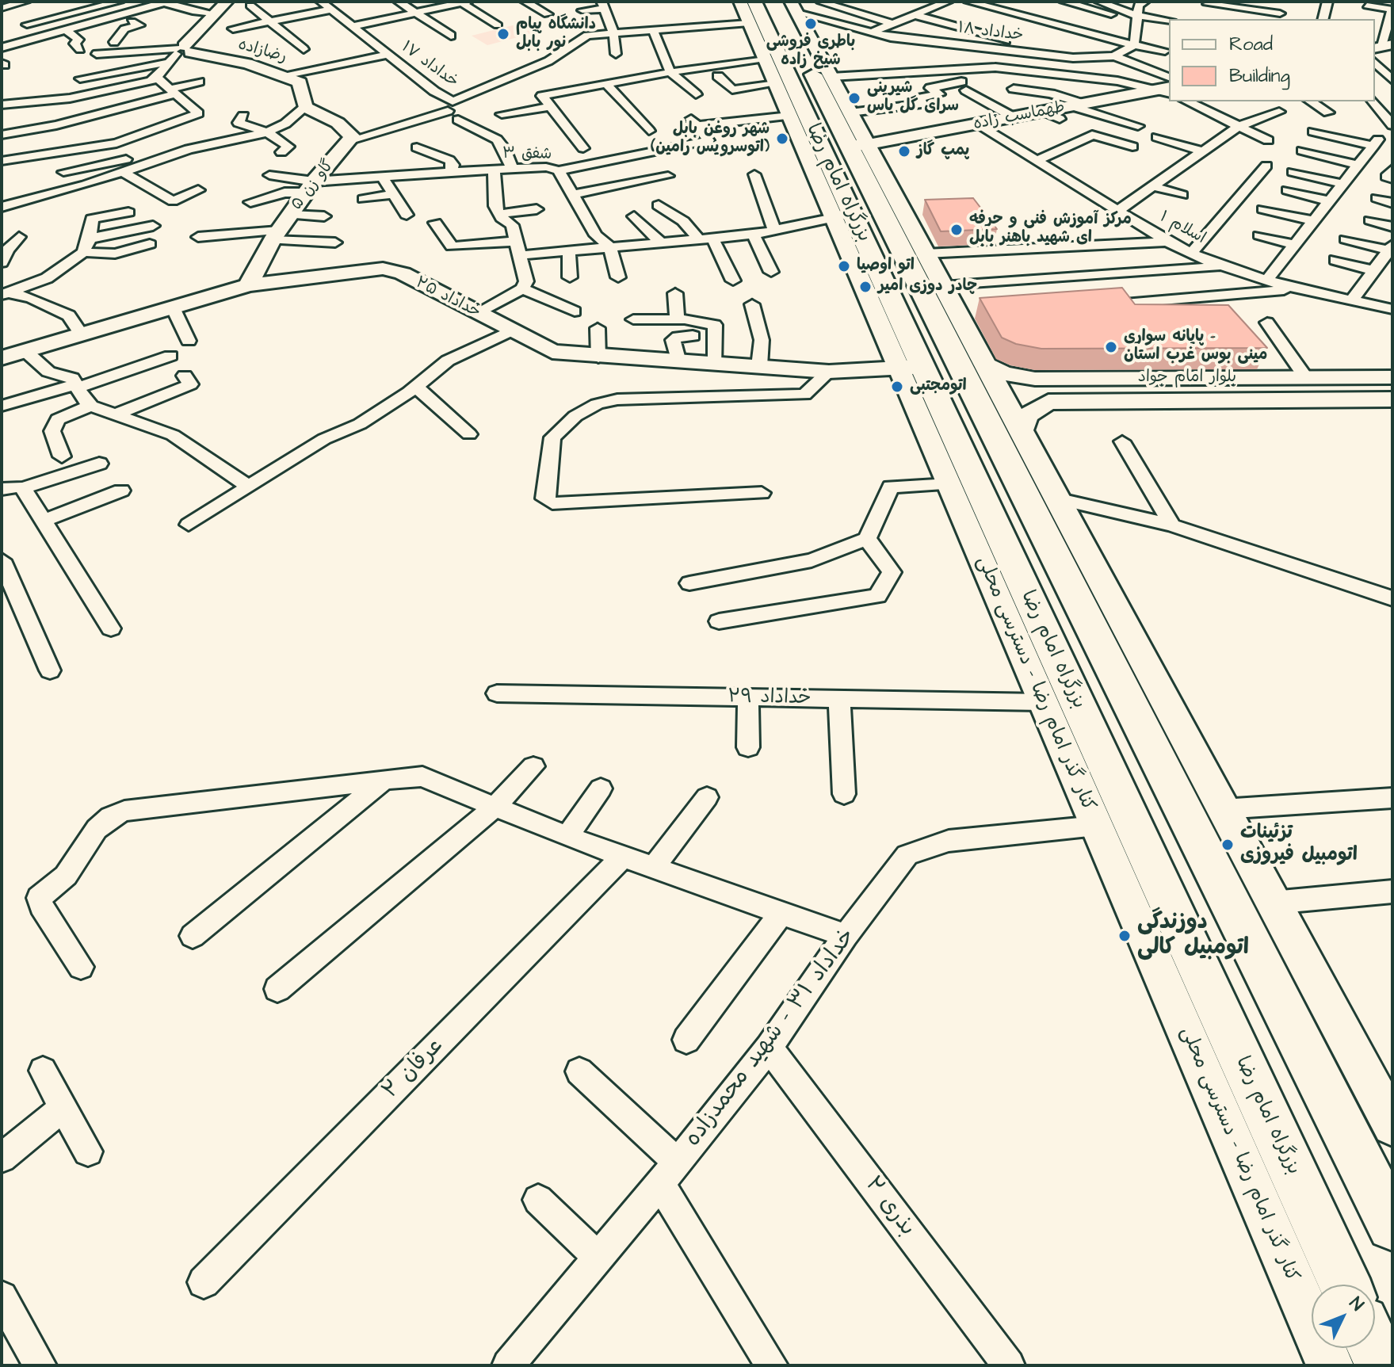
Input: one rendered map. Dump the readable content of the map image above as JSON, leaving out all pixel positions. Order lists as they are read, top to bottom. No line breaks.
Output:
{"streets":{"highway":["بزرگراه امام رضا"],"main road":["رضازاده","طهماسب زاده","گاو زن ۵","خداداد ۲۵","بلوار امام جواد","کنار گذر امام رضا - دسترسی محلی"],"street":["خداداد ۱۸","خداداد ۱۷","شفق ۳","اسلام ۱","خداداد ۲۹","خداداد ۳۱ - شهید محمدزاده","عرفان ۲","بذری ۲"]},"crossings":[["خداداد ۱۸","خداداد ۱۷"],["خداداد ۱۸","بزرگراه امام رضا"],["رضازاده","گاو زن ۵"],["خداداد ۱۷","بزرگراه امام رضا"],["طهماسب زاده","بزرگراه امام رضا"],["طهماسب زاده","اسلام ۱"],["شفق ۳","گاو زن ۵"],["بزرگراه امام رضا","خداداد ۲۵"],["بزرگراه امام رضا","کنار گذر امام رضا - دسترسی محلی"],["گاو زن ۵","خداداد ۲۵"],["خداداد ۲۵","کنار گذر امام رضا - دسترسی محلی"],["کنار گذر امام رضا - دسترسی محلی","خداداد ۲۹"],["کنار گذر امام رضا - دسترسی محلی","خداداد ۳۱ - شهید محمدزاده"],["خداداد ۳۱ - شهید محمدزاده","بذری ۲"]],"places":["باطری فروشی شیخ زاده","دانشگاه پیام نور بابل","شیرینی سرای گل یاس","شهر روغن بابل (اتوسرویس رامین)","پمپ گاز","مرکز آموزش فنی و حرفه ای شهید باهنر بابل","اتو اوصیا","چادر دوزی امیر","پایانه سواری - مینی بوس غرب استان","اتومجتبی","تزئینات اتومبیل فیروزی","دوزندگی اتومبیل کالی"],"legend":["Road","Building"],"north":"top right"}
